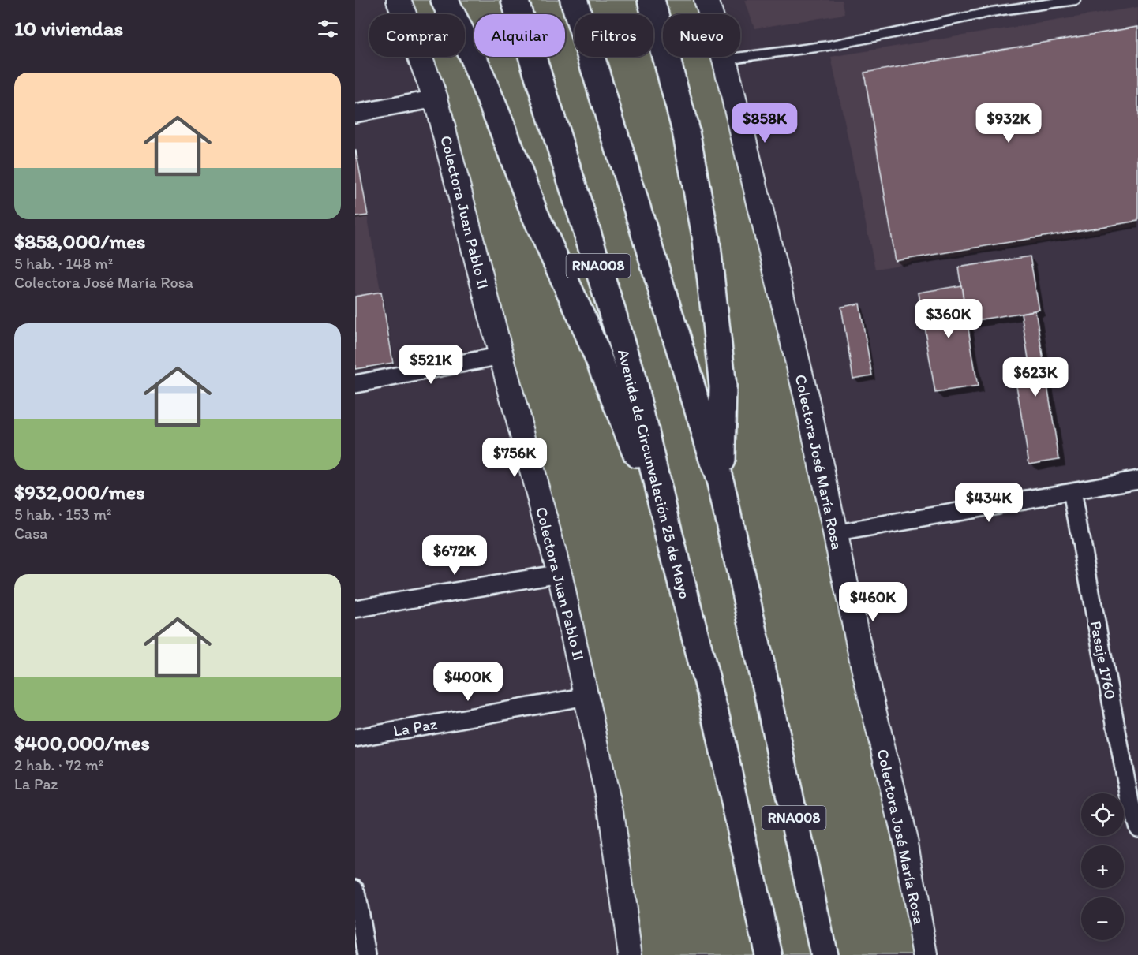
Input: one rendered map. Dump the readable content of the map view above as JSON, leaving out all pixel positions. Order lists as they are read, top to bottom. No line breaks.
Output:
{"streets":{"highway":["RNA008","Avenida de Circunvalación 25 de Mayo"],"main road":["Colectora Juan Pablo II","Colectora José María Rosa"],"street":["Pasaje 1760","La Paz"]},"crossings":[["Colectora Juan Pablo II","La Paz"]],"page":{"heading":"10 viviendas","chip":["Comprar","Alquilar","Filtros","Nuevo"],"list":[{"name":"$858,000/mes","note":"5 hab. · 148 m² · Colectora José María Rosa"},{"name":"$932,000/mes","note":"5 hab. · 153 m² · Casa"},{"name":"$400,000/mes","note":"2 hab. · 72 m² · La Paz"}],"price":["$858K","$932K","$360K","$521K","$623K","$756K","$434K","$672K","$460K","$400K"],"map_buttons":["+","−"]}}
